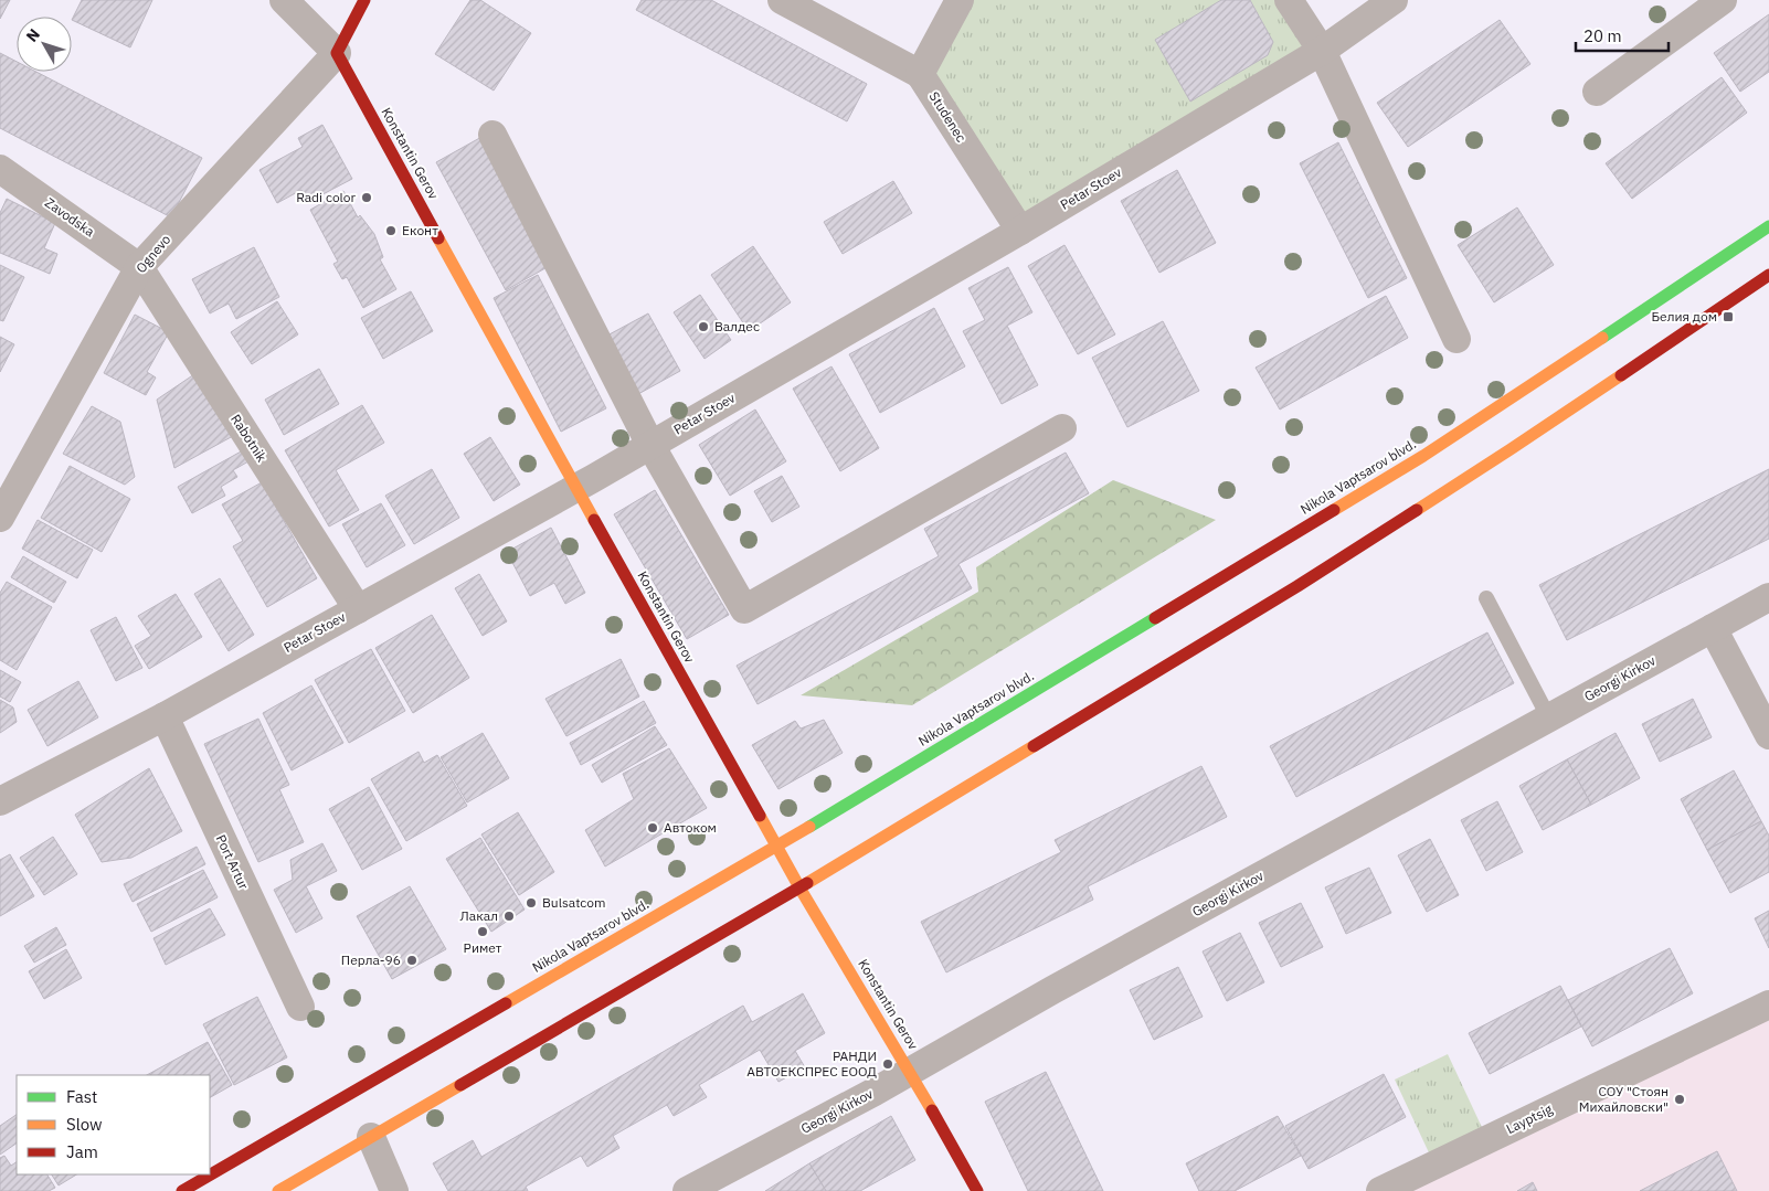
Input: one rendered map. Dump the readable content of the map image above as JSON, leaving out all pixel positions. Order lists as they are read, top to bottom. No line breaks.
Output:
{"streets":{"street":["Studenec","Konstantin Gerov","Petar Stoev","Zavodska","Ognevo","Rabotnik","Nikola Vaptsarov blvd.","Georgi Kirkov","Port Artur","Layptsig"]},"crossings":[["Studenec","Petar Stoev"],["Konstantin Gerov","Petar Stoev"],["Konstantin Gerov","Ognevo"],["Konstantin Gerov","Nikola Vaptsarov blvd."],["Konstantin Gerov","Georgi Kirkov"],["Petar Stoev","Rabotnik"],["Petar Stoev","Port Artur"],["Zavodska","Ognevo"],["Zavodska","Rabotnik"],["Ognevo","Rabotnik"]],"places":{"other":["Radi color","Еконт","Валдес","Автоком","Bulsatcom","Лакал","Римет","Перла-96","РАНДИ АВТОЕКСПРЕС ЕООД","СОУ \"Стоян Михайловски\""],"transit":["Белия дом"]},"legend":["Fast","Slow","Jam"],"scale_bar":"20 m","north":"top left"}
